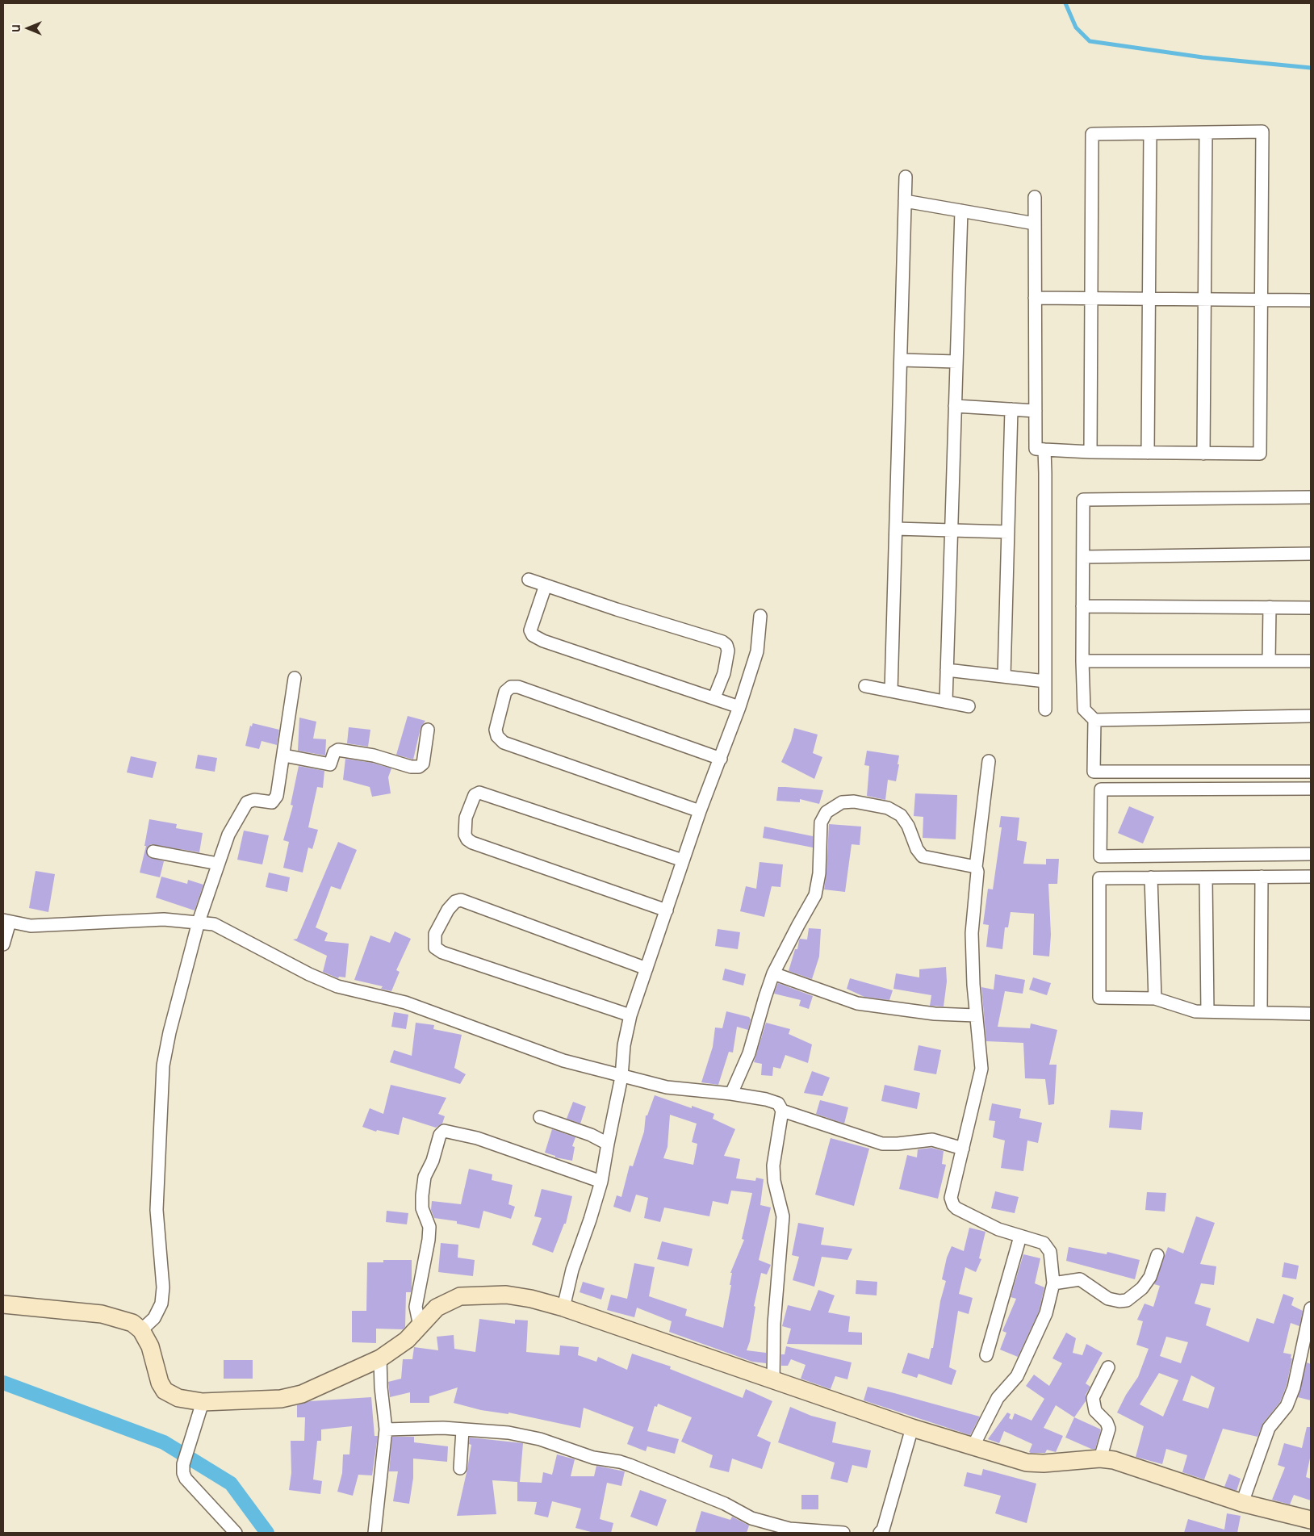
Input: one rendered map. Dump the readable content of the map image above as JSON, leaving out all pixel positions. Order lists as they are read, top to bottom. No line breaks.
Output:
{"north":"left"}
